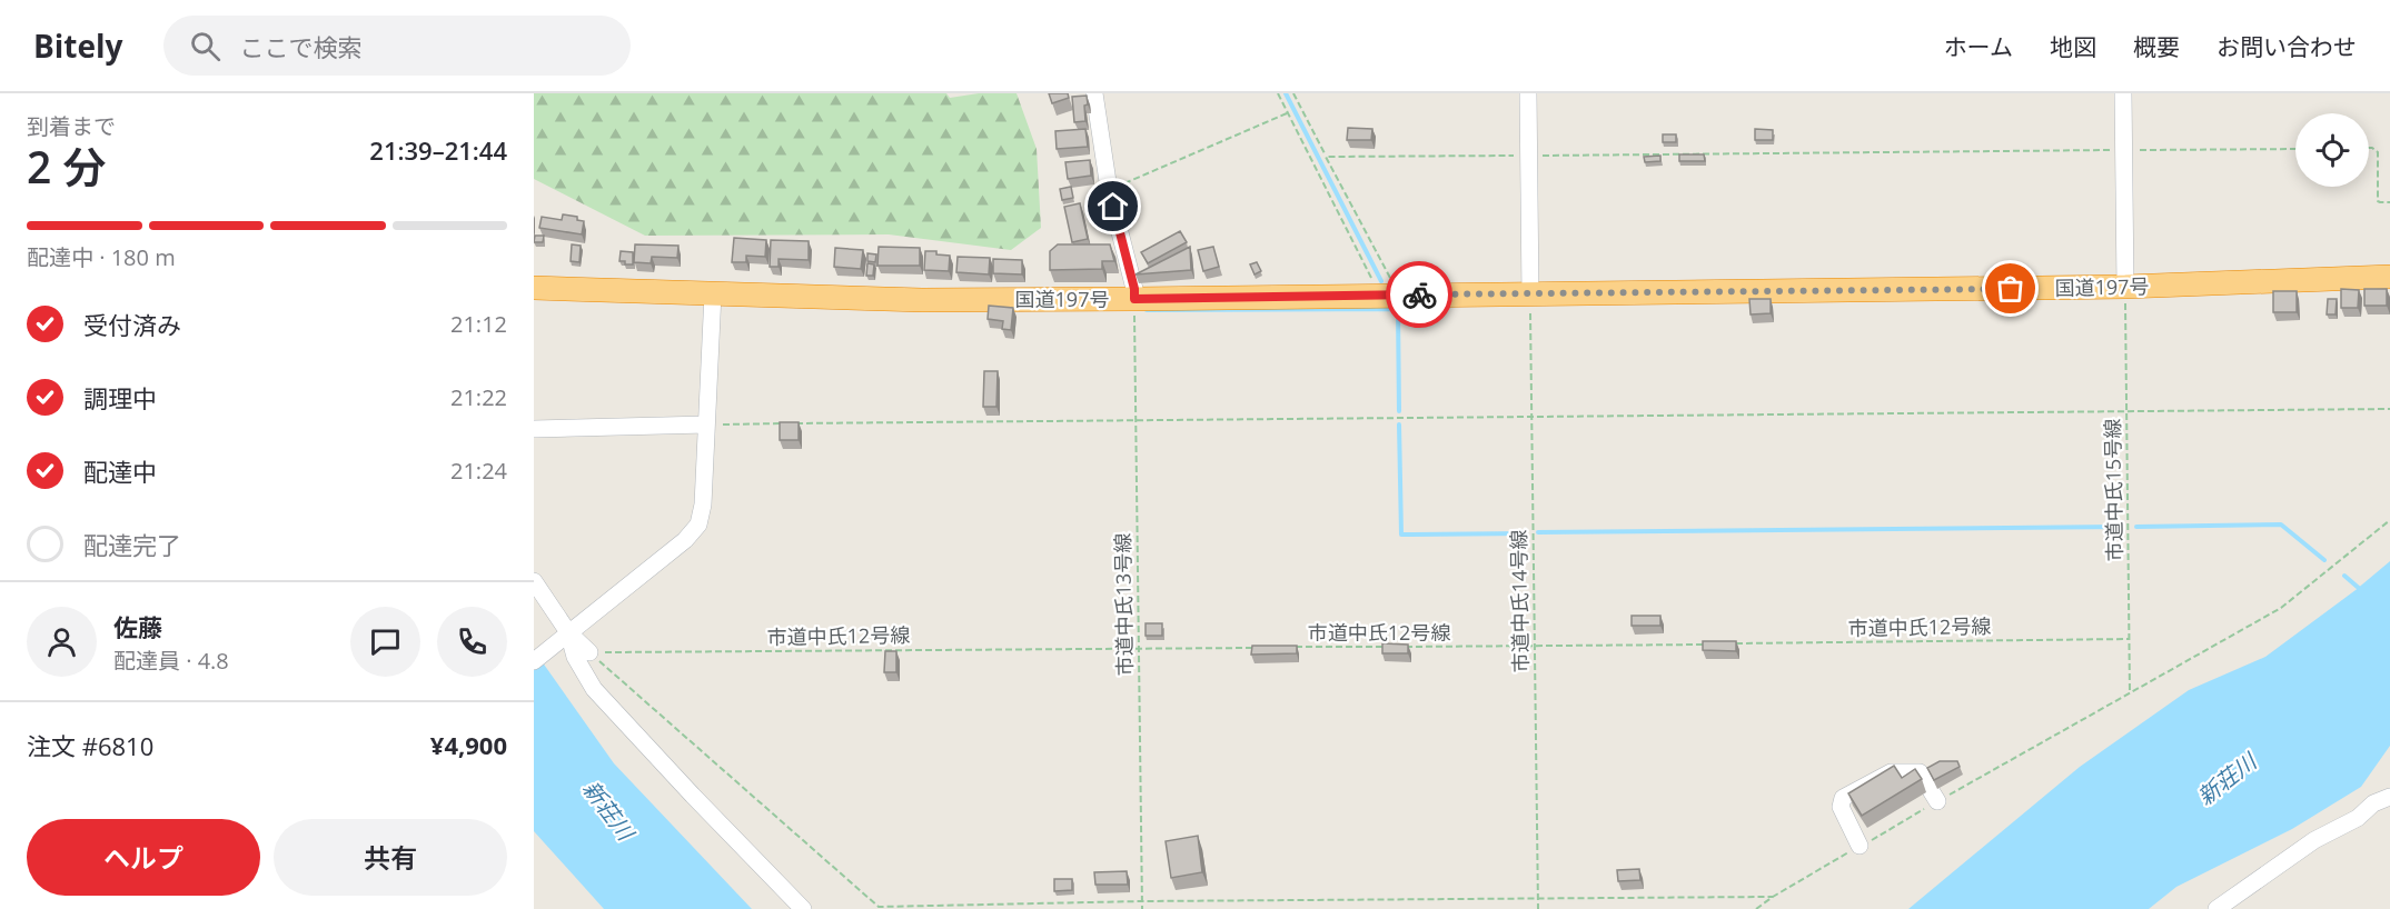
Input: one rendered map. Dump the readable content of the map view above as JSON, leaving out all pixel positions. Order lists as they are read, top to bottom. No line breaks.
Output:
{"streets":{"highway":["国道197号"],"path":["市道中氏15号線","市道中氏14号線","市道中氏13号線","市道中氏12号線"]},"crossings":[["国道197号","市道中氏15号線"],["国道197号","市道中氏14号線"],["国道197号","市道中氏13号線"],["市道中氏15号線","市道中氏12号線"],["市道中氏14号線","市道中氏12号線"],["市道中氏13号線","市道中氏12号線"]],"water":["新荘川"],"page":{"header":"Bitely","search":"ここで検索","nav":["ホーム","地図","概要","お問い合わせ"],"heading":["2 分","到着まで","21:39–21:44"],"panel":["佐藤","配達員 · 4.8","注文 #6810","¥4,900"],"bar":"配達中 · 180 m","list":[["受付済み","21:12"],["調理中","21:22"],["配達中","21:24"],"配達完了"],"buttons":["ヘルプ","共有"]}}
